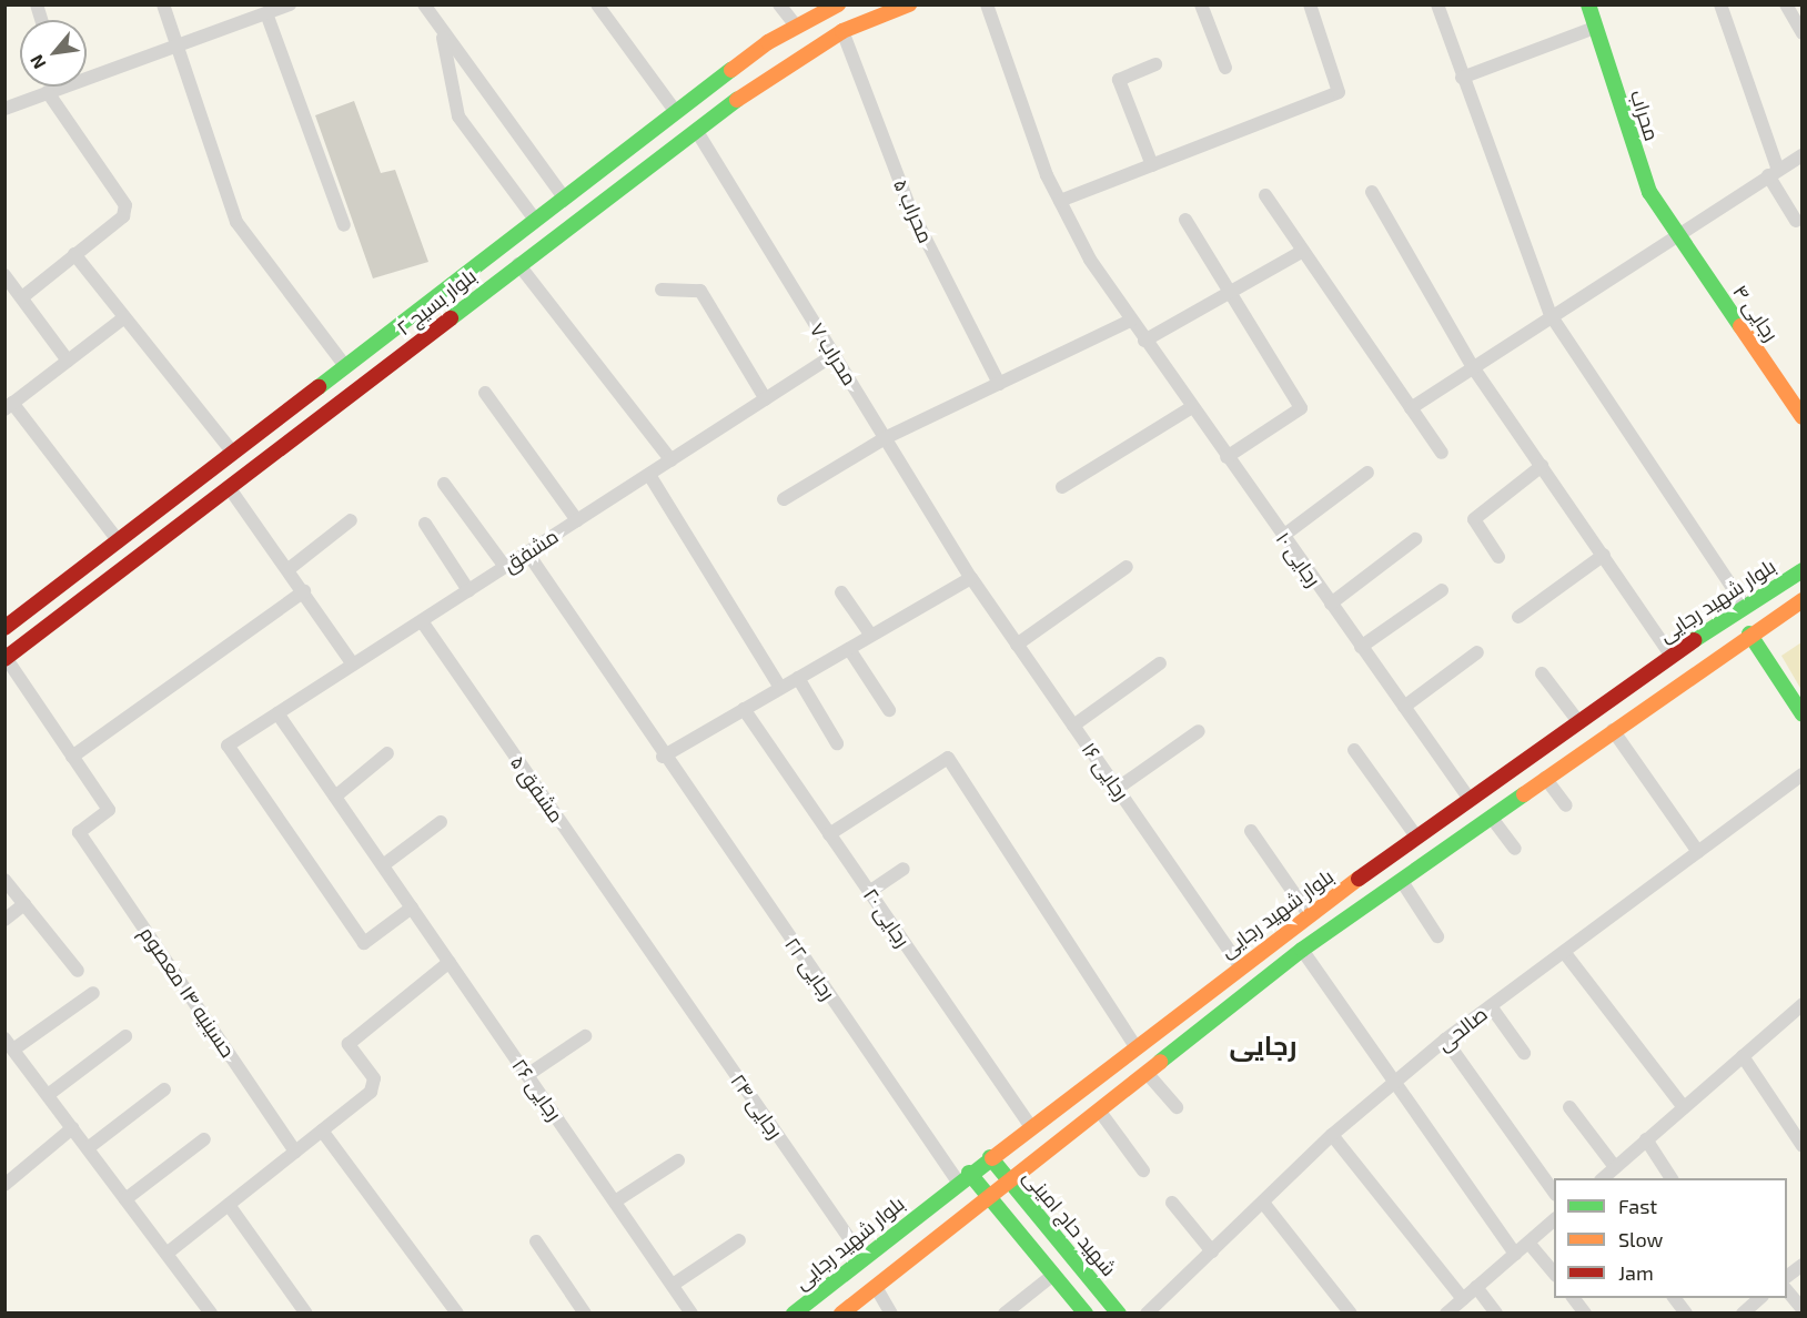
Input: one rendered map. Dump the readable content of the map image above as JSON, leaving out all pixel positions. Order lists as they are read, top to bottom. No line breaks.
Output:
{"streets":{"main road":["محراب","بلوار بسیج ۲","رجایی ۴","بلوار شهید رجایی","شهید حاج امینی"],"street":["محراب ۵","محراب ۷","مشفق","رجایی ۱۰","رجایی ۱۶","مشفق ۵","رجایی ۲۰","رجایی ۲۲","حسینیه ۱۴ معصوم","صالحی","رجایی ۲۶","رجایی ۲۴"]},"crossings":[["محراب","رجایی ۴"],["محراب ۵","بلوار بسیج ۲"],["بلوار بسیج ۲","محراب ۷"],["محراب ۷","مشفق"],["محراب ۷","رجایی ۱۶"],["مشفق","مشفق ۵"],["مشفق","رجایی ۲۲"],["مشفق","رجایی ۲۶"],["رجایی ۱۰","بلوار شهید رجایی"],["بلوار شهید رجایی","رجایی ۱۶"],["بلوار شهید رجایی","رجایی ۲۰"],["بلوار شهید رجایی","رجایی ۲۲"],["بلوار شهید رجایی","رجایی ۲۴"],["بلوار شهید رجایی","شهید حاج امینی"],["مشفق ۵","رجایی ۲۴"]],"districts":["رجایی"],"legend":["Fast","Slow","Jam"],"north":"bottom left"}
